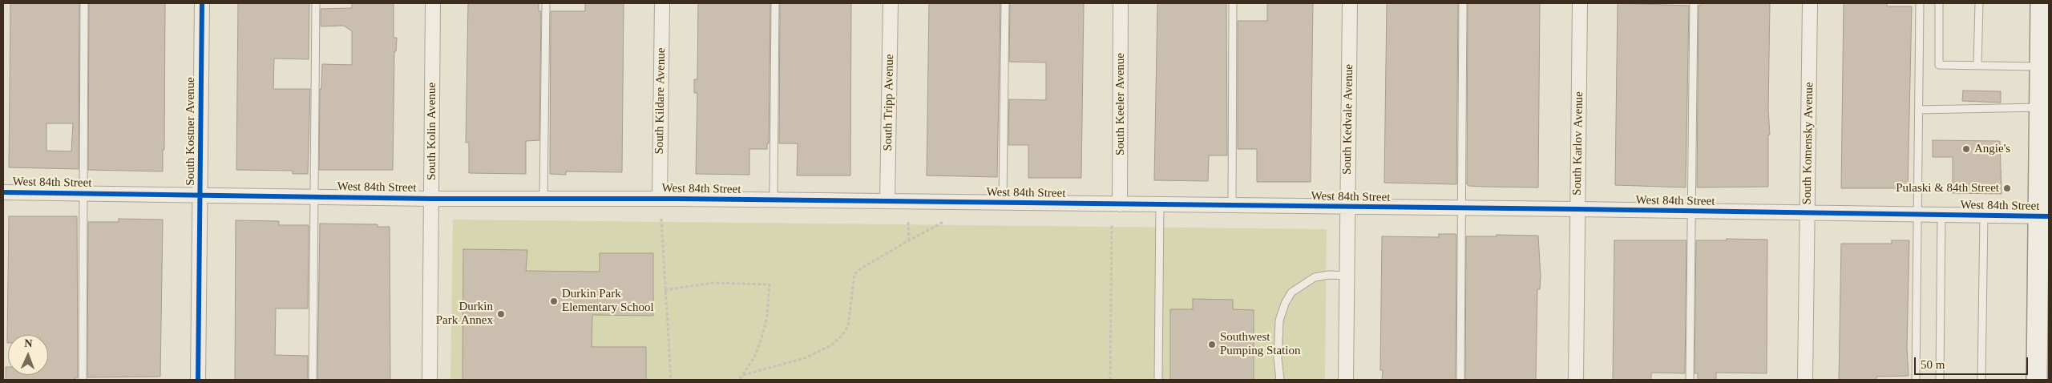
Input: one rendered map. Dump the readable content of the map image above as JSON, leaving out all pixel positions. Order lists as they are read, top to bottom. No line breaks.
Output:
{"streets":{"street":["South Kildare Avenue","South Tripp Avenue","South Keeler Avenue","South Kedvale Avenue","South Kostner Avenue","South Kolin Avenue","South Karlov Avenue","South Komensky Avenue","West 84th Street"]},"crossings":[["South Kildare Avenue","West 84th Street"],["South Tripp Avenue","West 84th Street"],["South Keeler Avenue","West 84th Street"],["South Kedvale Avenue","West 84th Street"],["South Kostner Avenue","West 84th Street"],["South Kolin Avenue","West 84th Street"],["South Karlov Avenue","West 84th Street"],["South Komensky Avenue","West 84th Street"]],"places":["Angie's","Pulaski & 84th Street","Durkin Park Elementary School","Durkin Park Annex","Southwest Pumping Station"],"scale_bar":"50 m","north":"top"}
